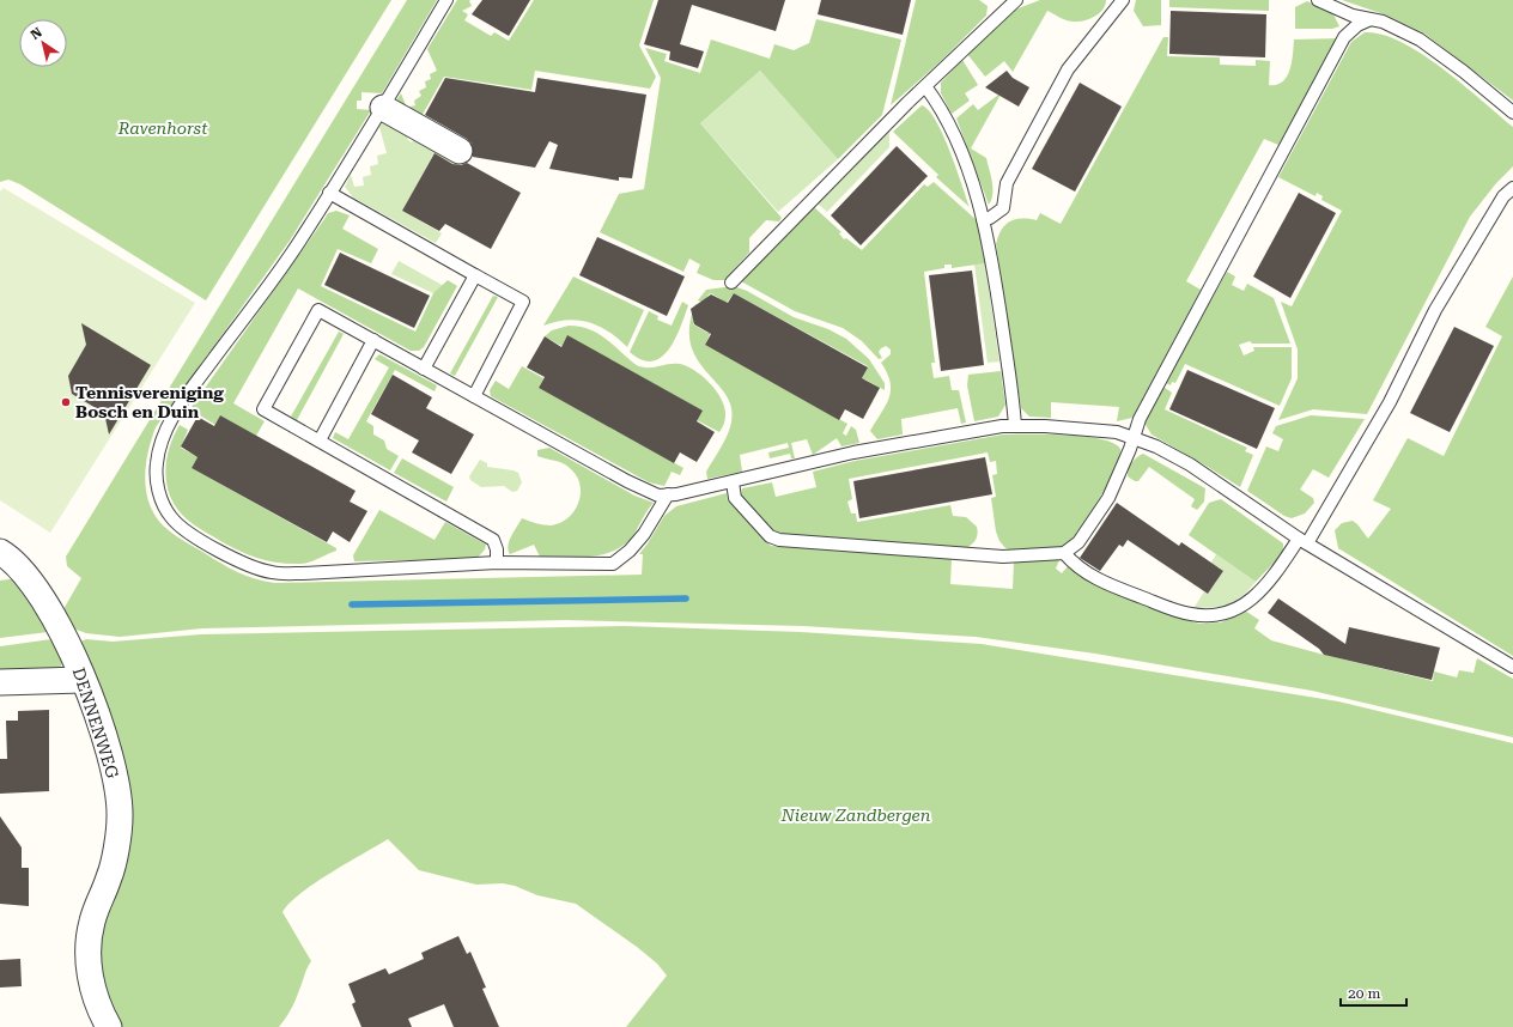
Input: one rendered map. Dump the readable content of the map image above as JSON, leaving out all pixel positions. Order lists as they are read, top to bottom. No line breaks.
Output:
{"streets":{"street":["DENNENWEG"]},"parks":["Ravenhorst","Nieuw Zandbergen"],"places":["Tennisvereniging Bosch en Duin"],"scale_bar":"20 m","north":"top left"}
